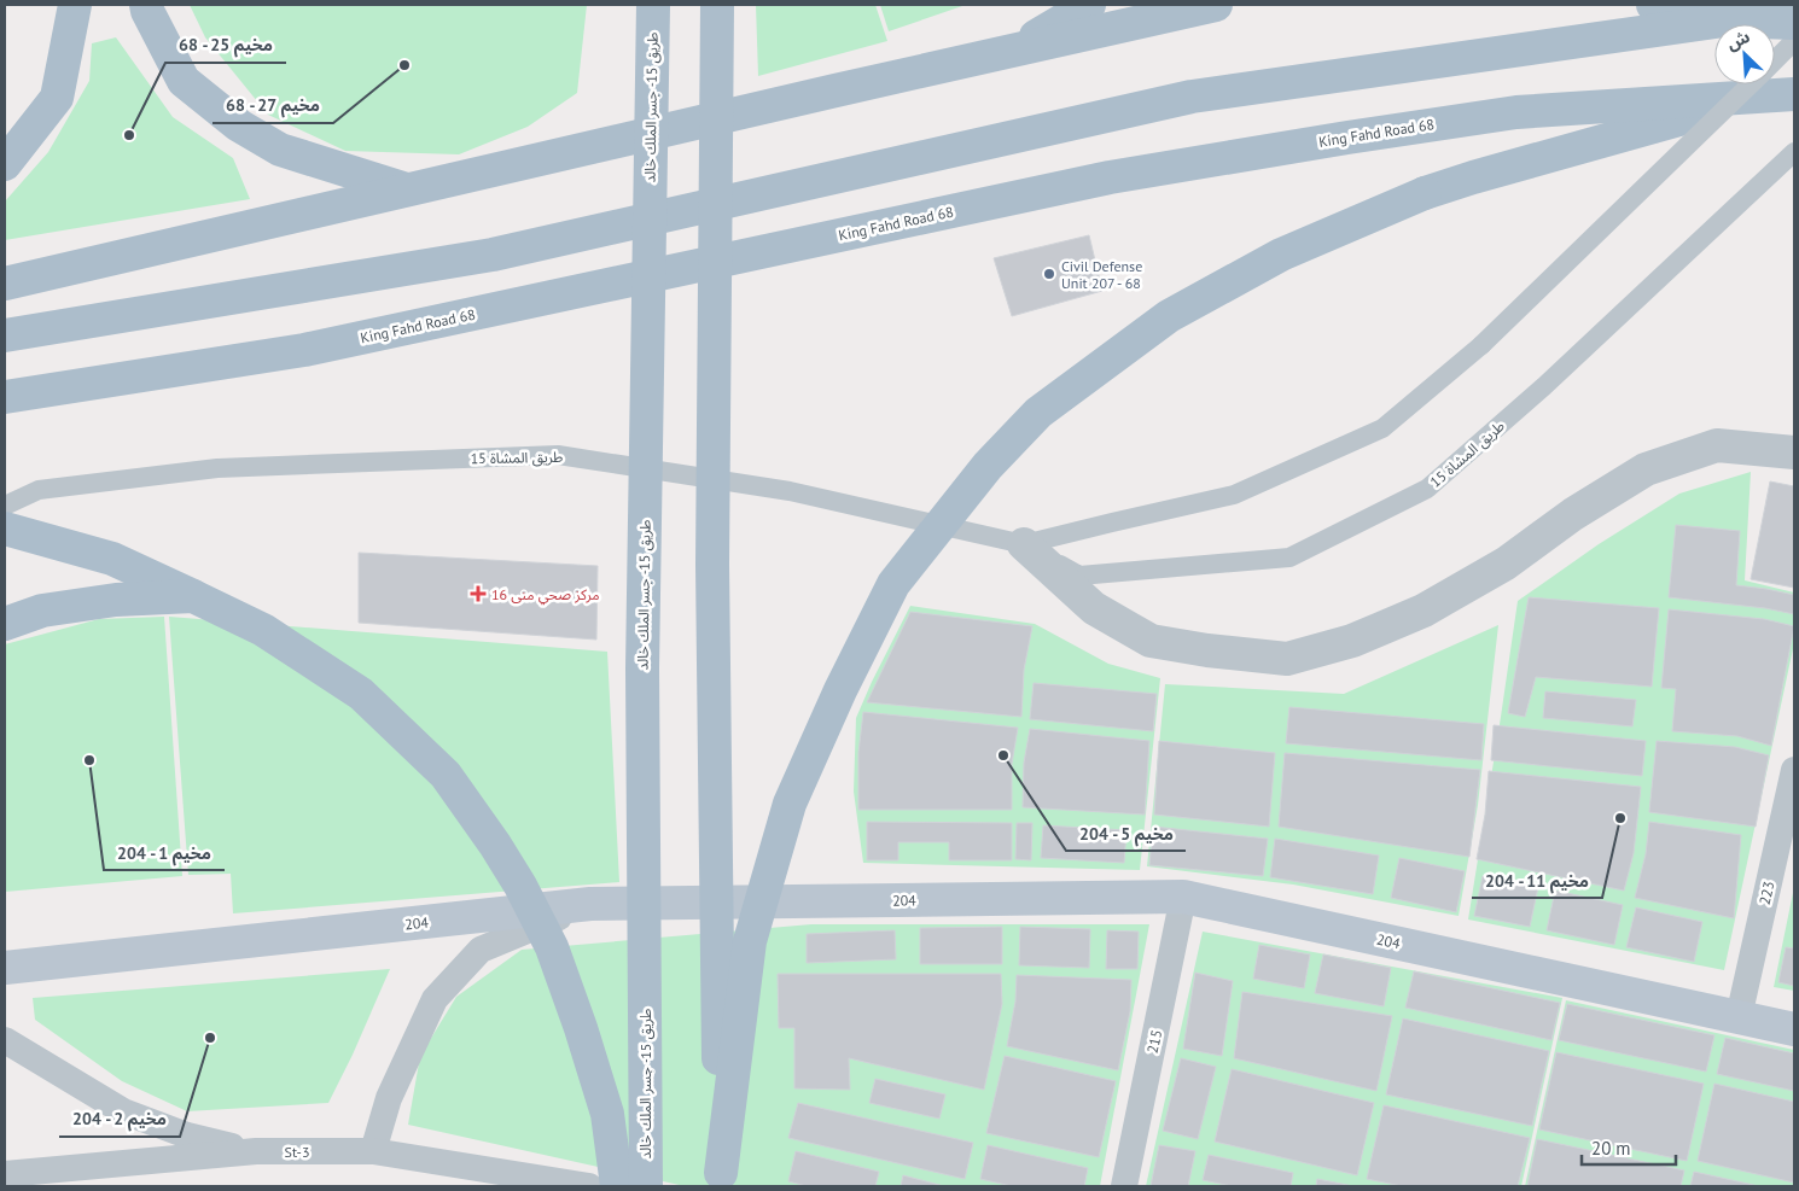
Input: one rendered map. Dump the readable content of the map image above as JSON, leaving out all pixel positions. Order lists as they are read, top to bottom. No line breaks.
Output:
{"streets":{"main road":["طريق 15- جسر الملك خالد","King Fahd Road 68","204"],"street":["طريق المشاة 15","223","215","St-3"]},"crossings":[["223","204"],["204","215"]],"places":{"other":["مخيم 27 - 68","مخيم 25 - 68","Civil Defense Unit 207 - 68","مخيم 5 - 204","مخيم 1 - 204","مخيم 11 - 204","مخيم 2 - 204"],"health":["مركز صحي منى 16"]},"scale_bar":"20 m","north":"top left"}
